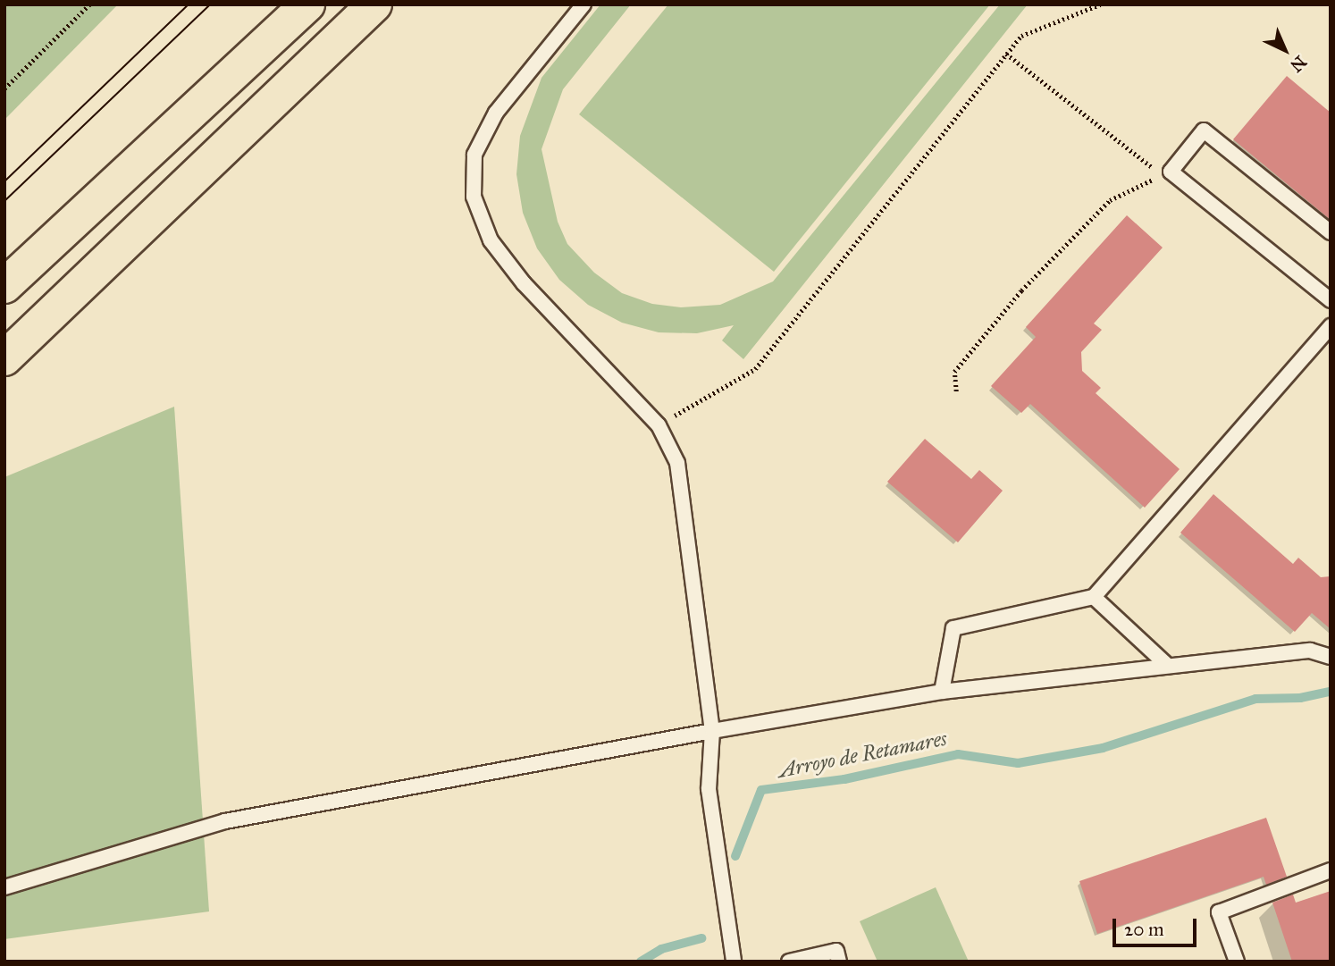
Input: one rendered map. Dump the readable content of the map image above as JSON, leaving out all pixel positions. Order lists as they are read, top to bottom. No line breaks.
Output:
{"water":["Arroyo de Retamares"],"scale_bar":"20 m","north":"bottom right"}
